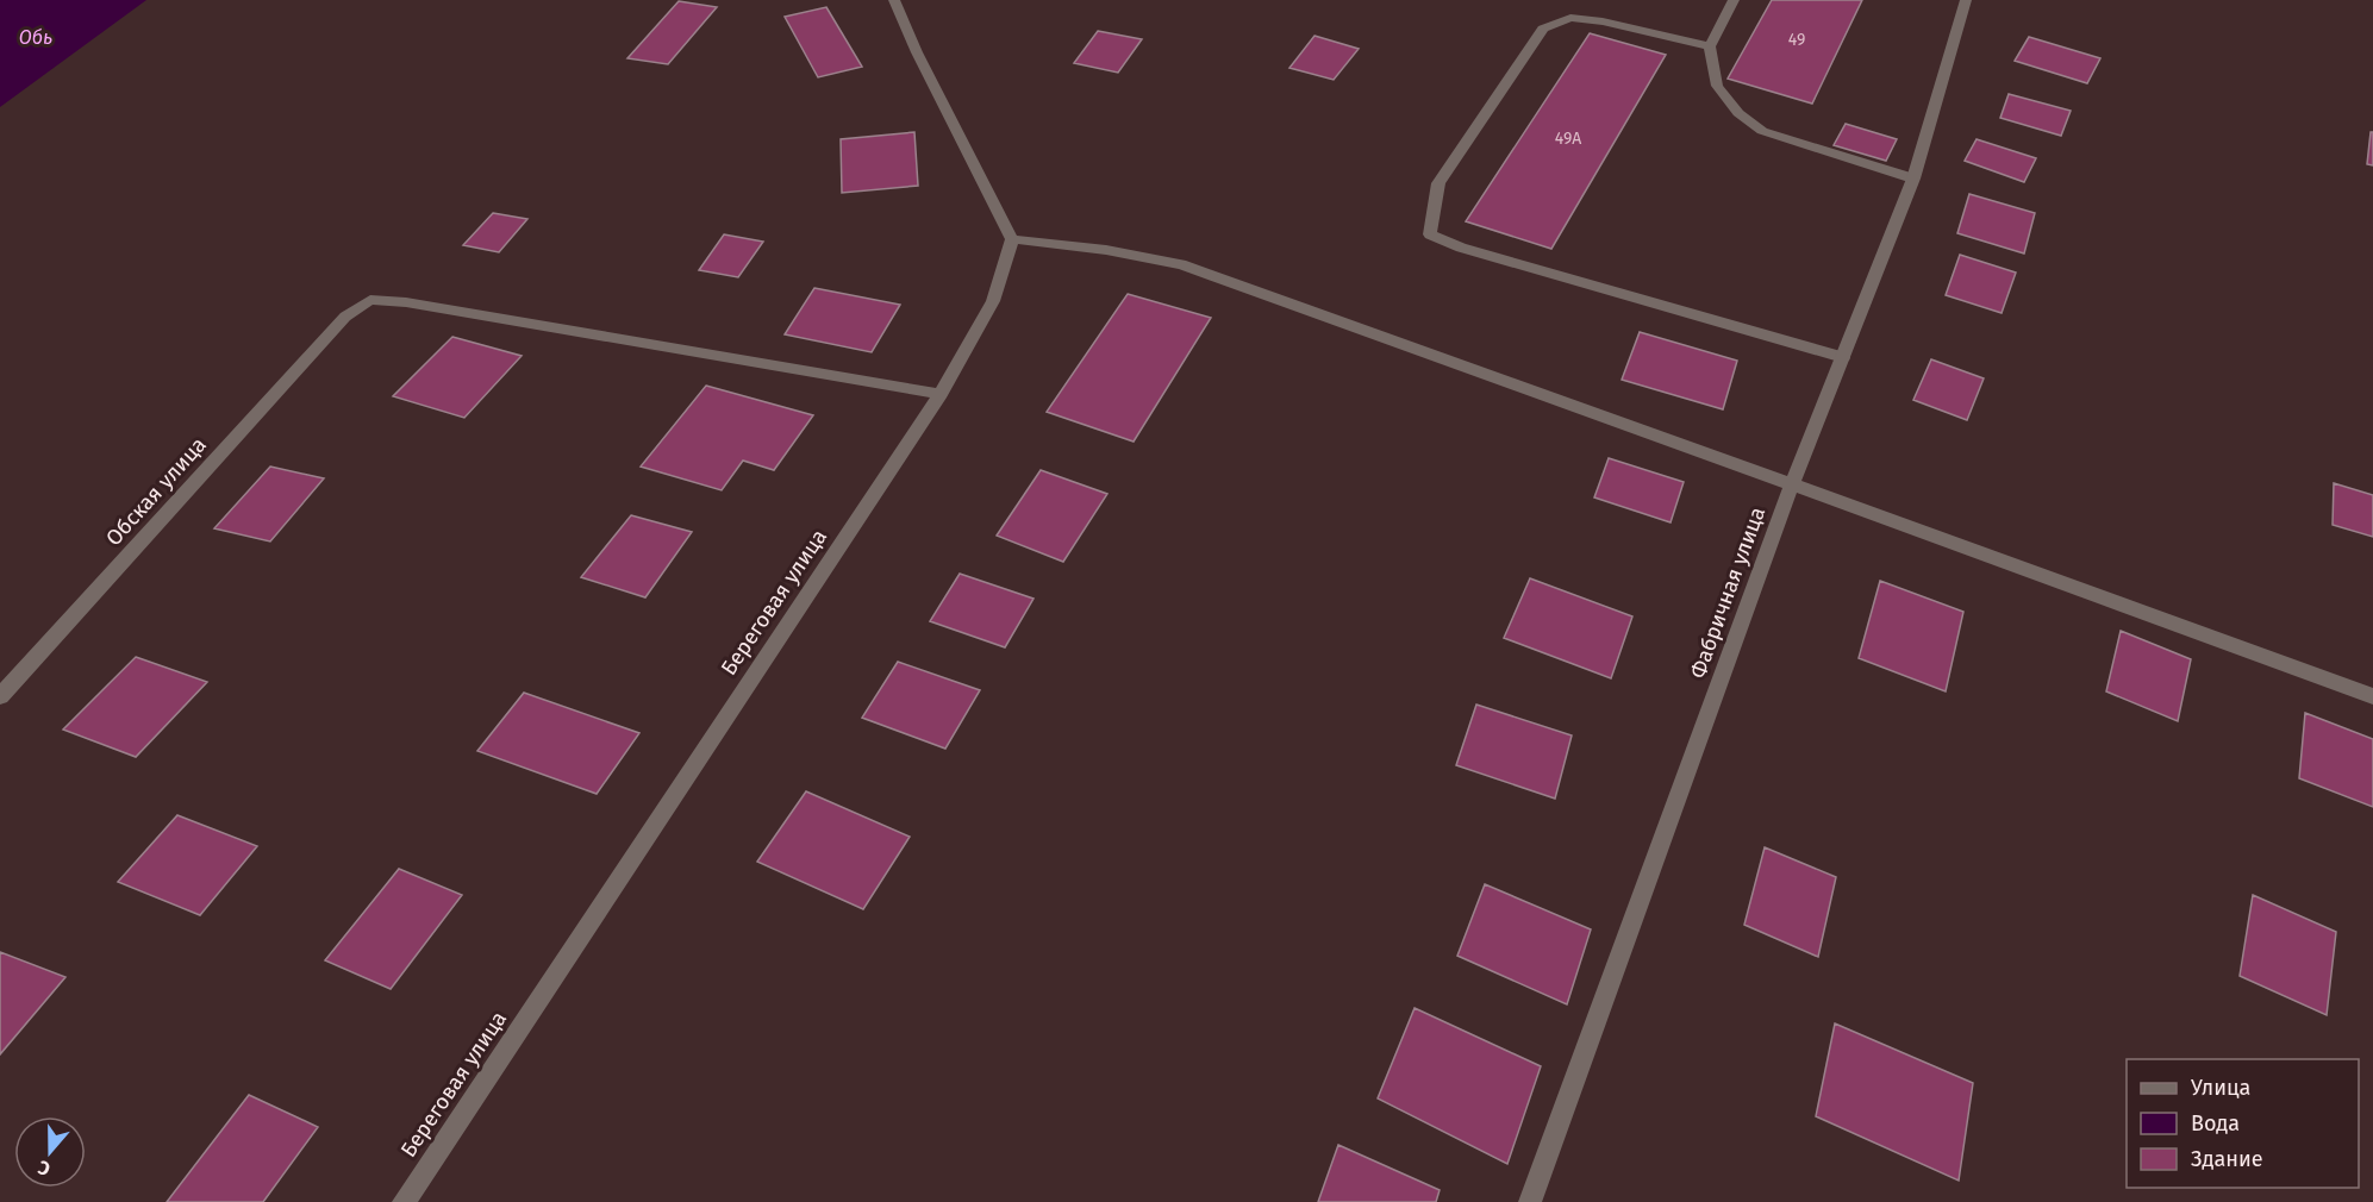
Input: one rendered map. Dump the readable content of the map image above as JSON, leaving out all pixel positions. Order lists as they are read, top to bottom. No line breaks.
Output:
{"streets":{"street":["Обская улица","Фабричная улица","Береговая улица"]},"crossings":[["Обская улица","Береговая улица"]],"water":["Обь"],"house_numbers":["49","49А"],"legend":["Улица","Вода","Здание"],"north":"bottom"}
